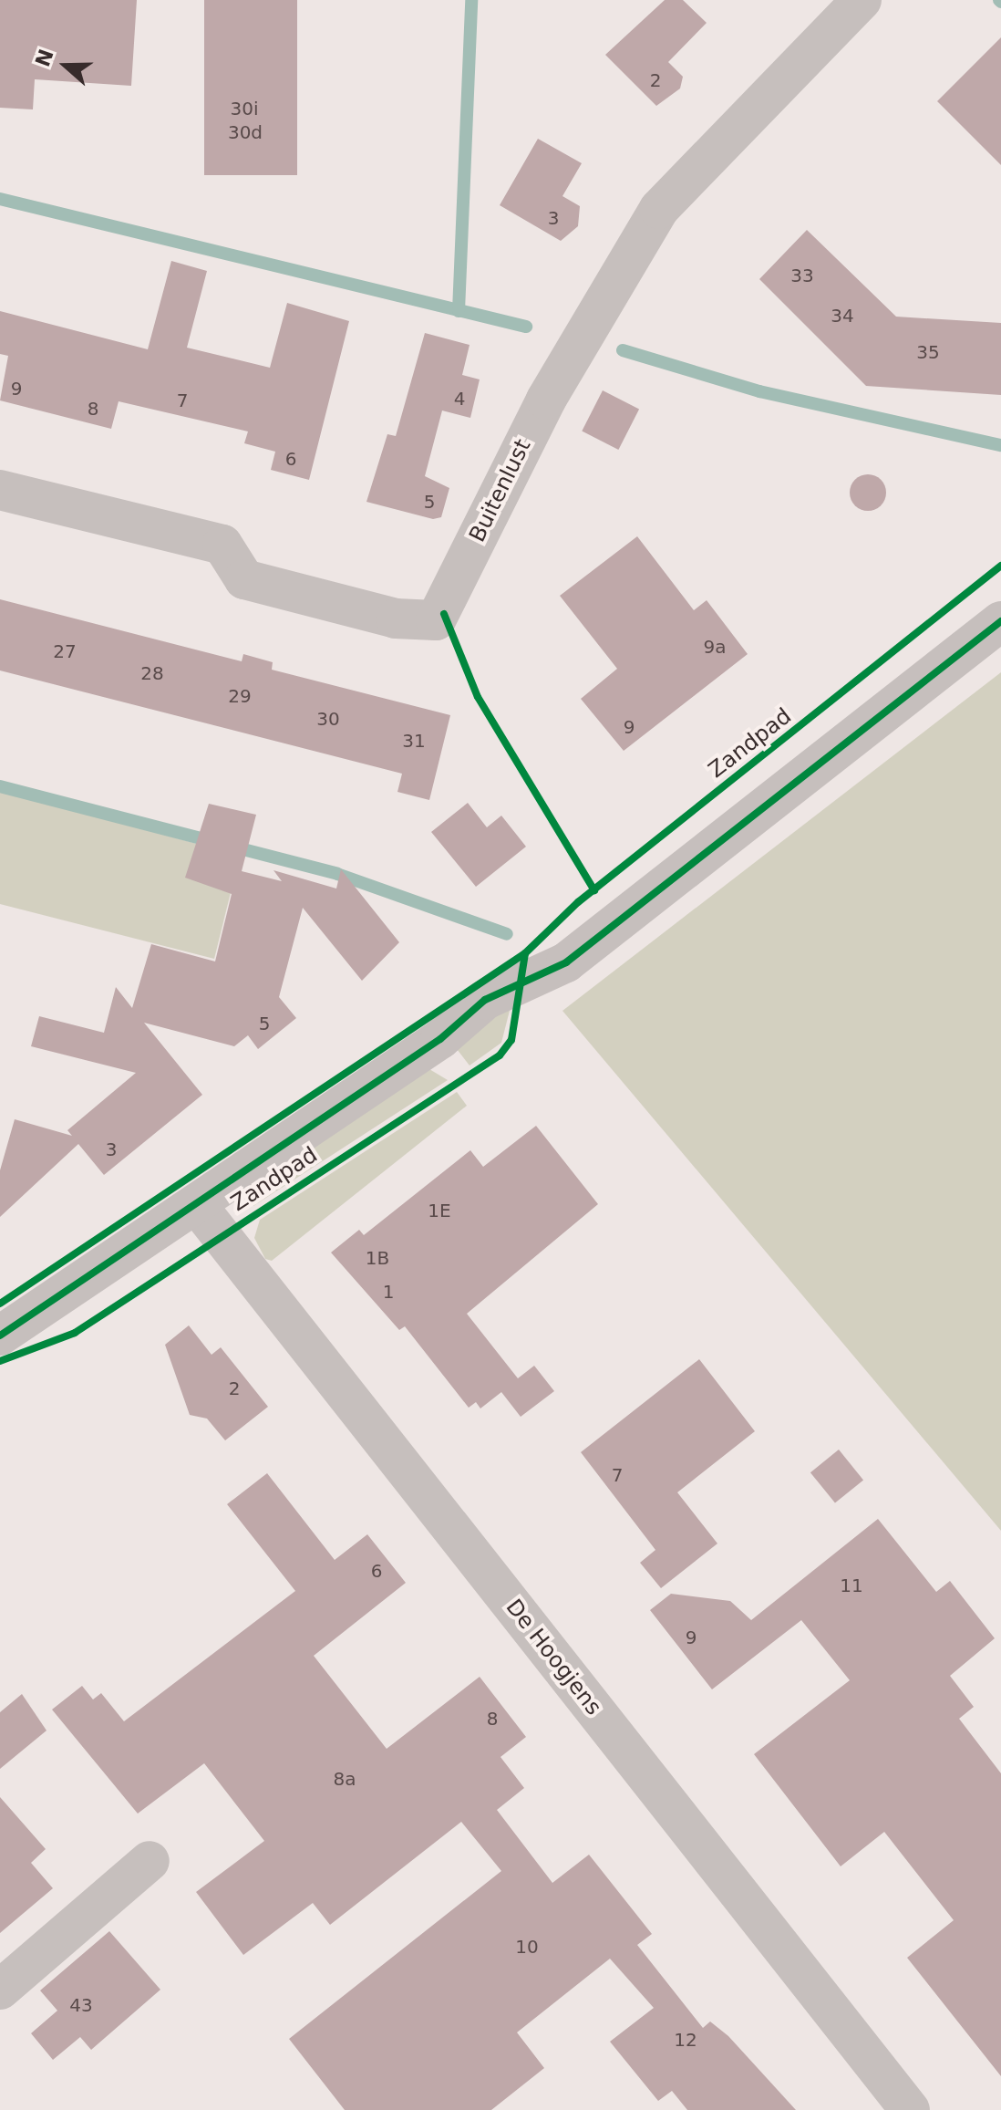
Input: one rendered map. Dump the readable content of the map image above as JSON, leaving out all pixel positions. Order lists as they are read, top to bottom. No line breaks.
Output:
{"streets":{"street":["Buitenlust","Zandpad","De Hoogjens"]},"crossings":[["Zandpad","De Hoogjens"]],"house_numbers":["2","30i","30d","3","33","34","35","9","4","7","8","6","5","9a","27","28","29","30","9","31","5","3","1E","1B","1","2","7","6","11","9","8","8a","10","43","12"],"north":"left"}
